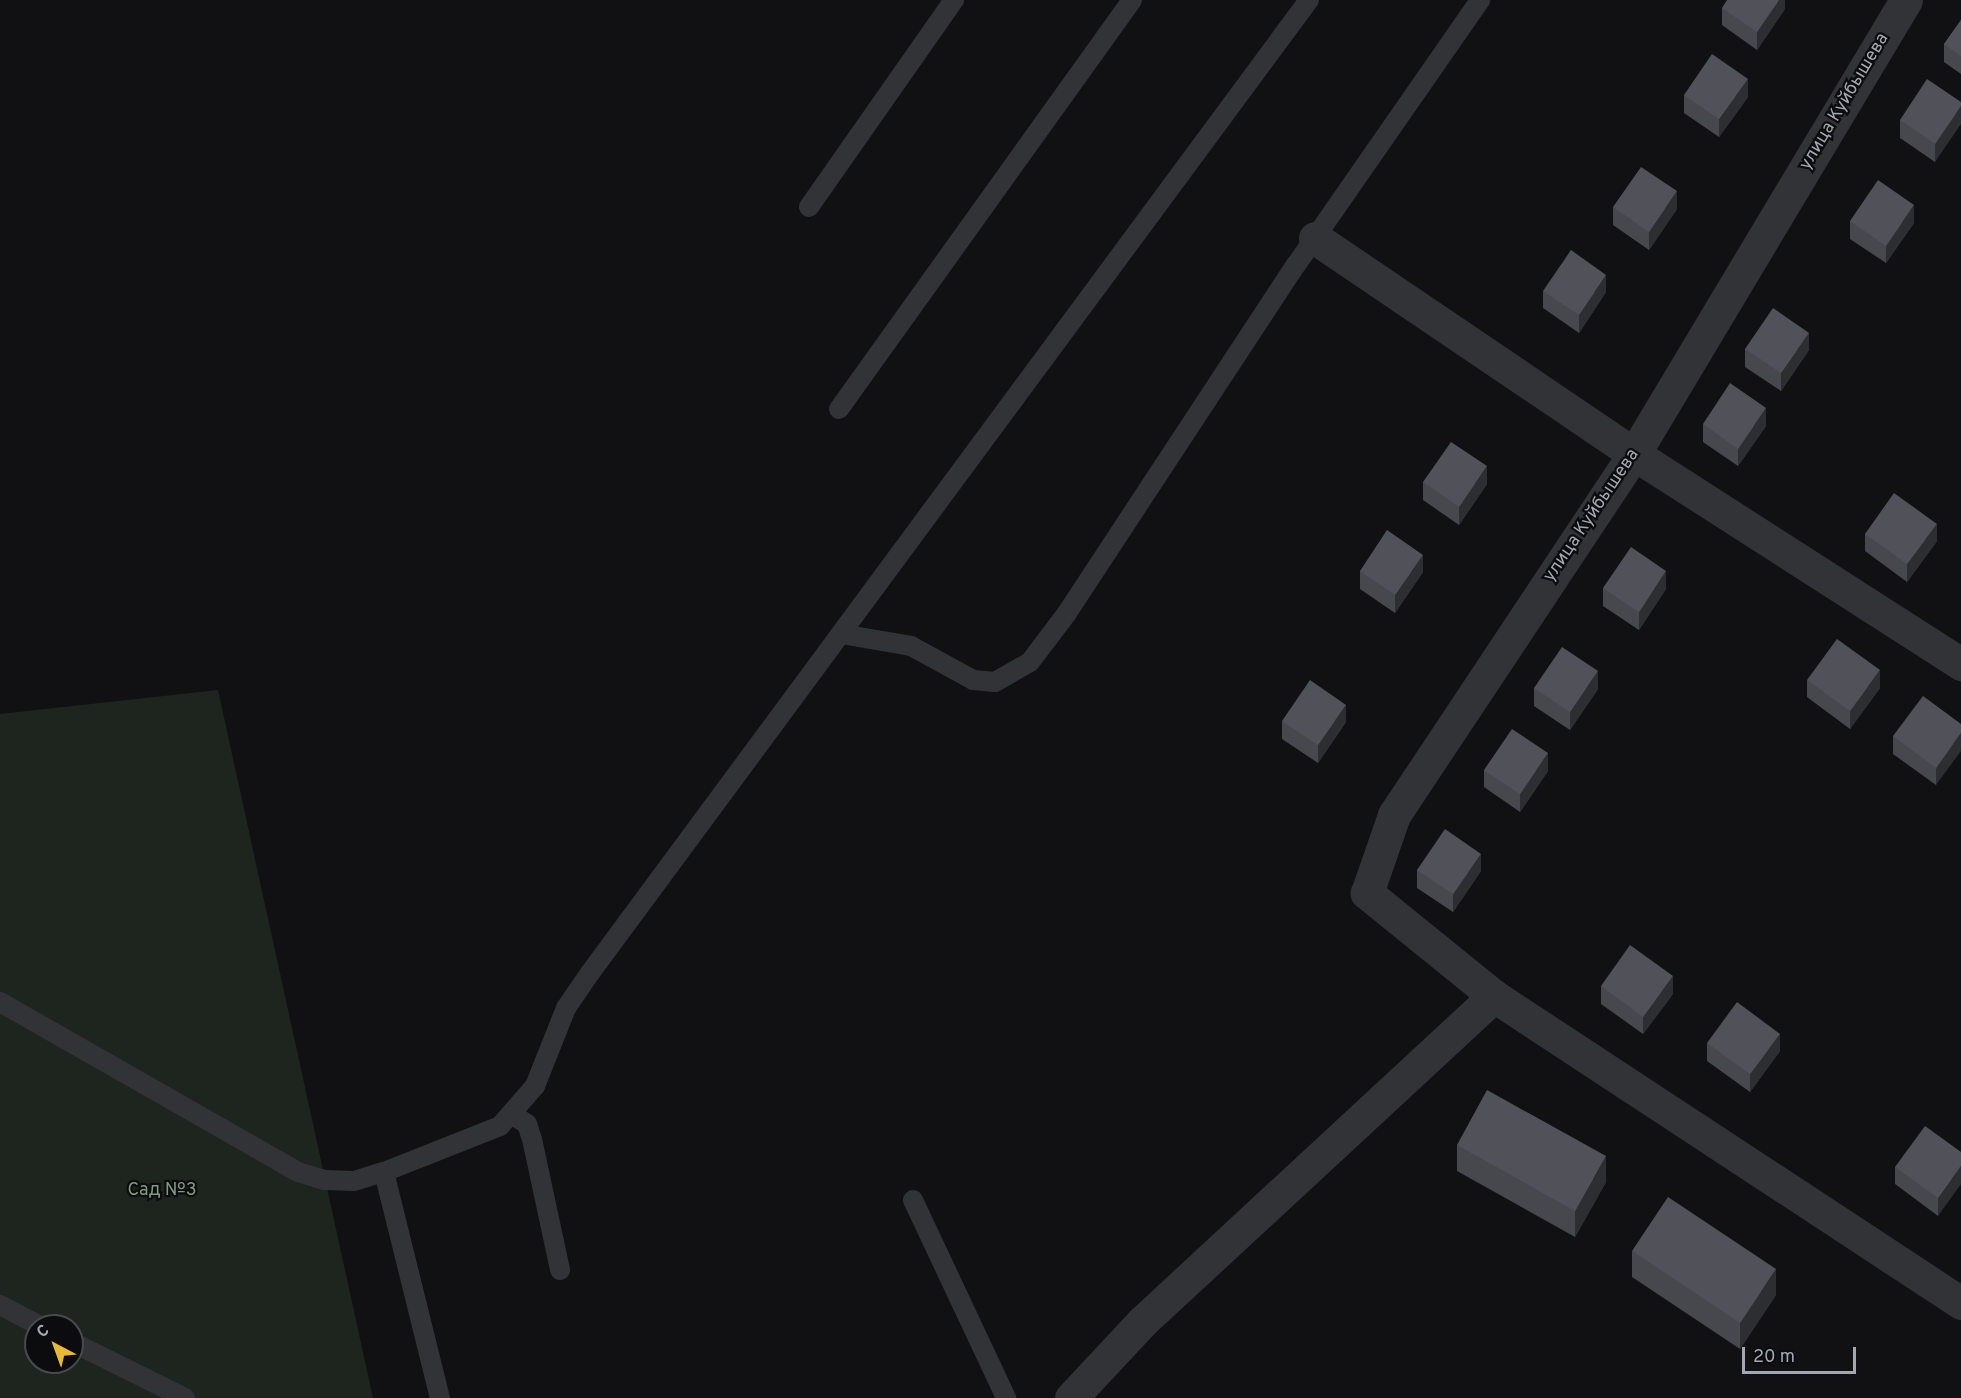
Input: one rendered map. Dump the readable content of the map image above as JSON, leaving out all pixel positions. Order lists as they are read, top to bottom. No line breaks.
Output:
{"streets":{"street":["улица Куйбышева"]},"parks":["Сад №3"],"scale_bar":"20 m","north":"top left"}
